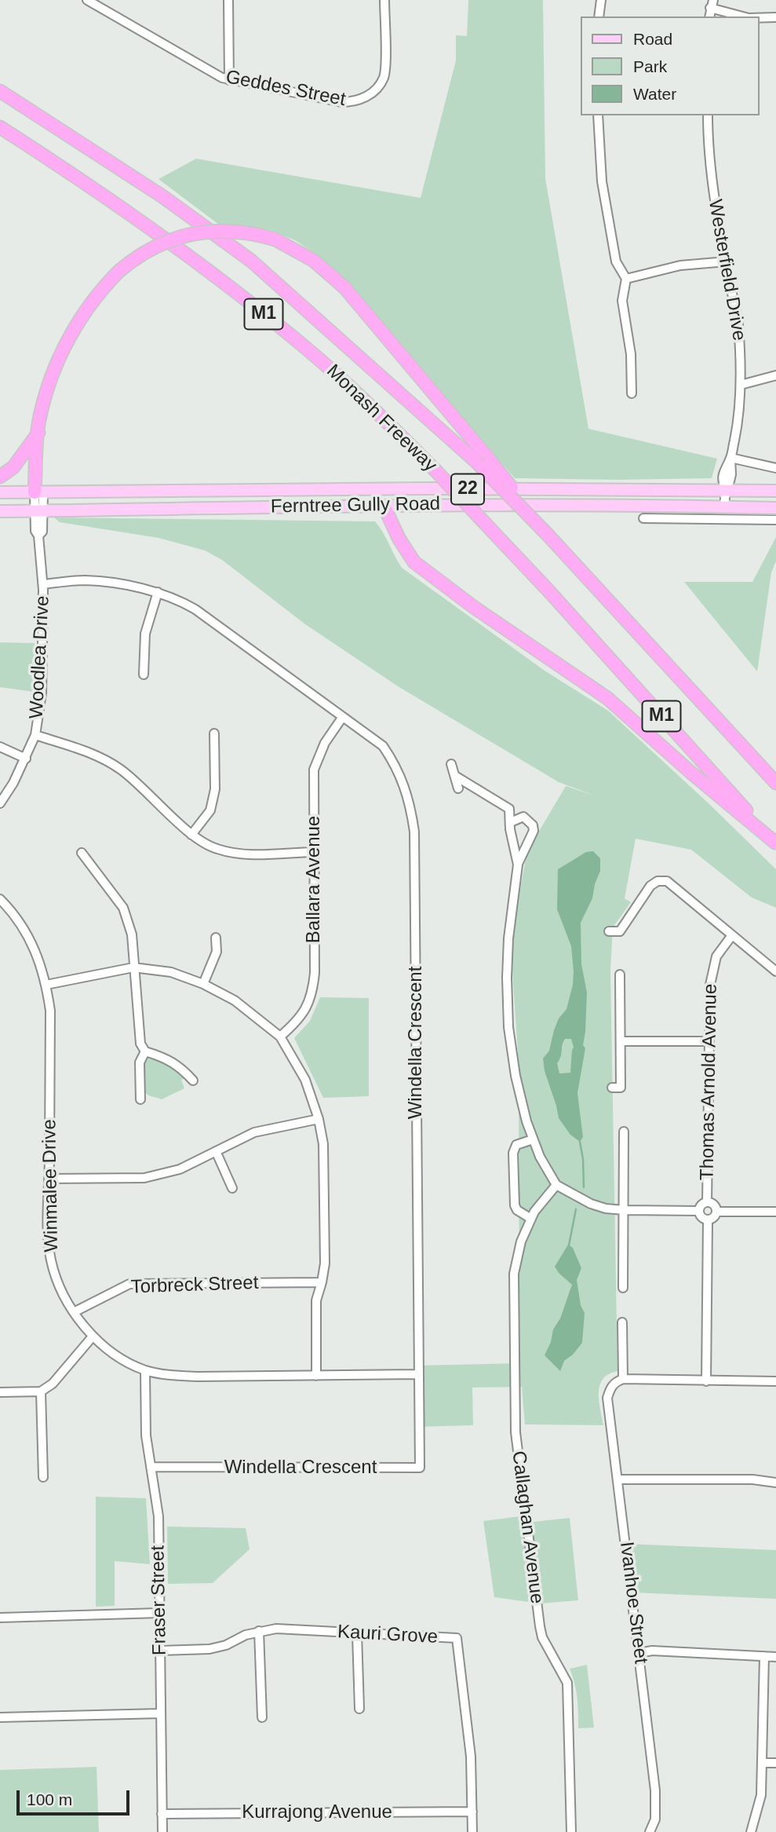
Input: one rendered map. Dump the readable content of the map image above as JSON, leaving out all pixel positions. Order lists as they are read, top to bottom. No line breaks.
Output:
{"streets":{"highway":["M1","Monash Freeway"],"main road":["22","Ferntree Gully Road"],"street":["Geddes Street","Westerfield Drive","Woodlea Drive","Ballara Avenue","Windella Crescent","Thomas Arnold Avenue","Winmalee Drive","Torbreck Street","Callaghan Avenue","Fraser Street","Ivanhoe Street","Kauri Grove","Kurrajong Avenue"]},"crossings":[["Westerfield Drive","Ferntree Gully Road"],["Ferntree Gully Road","Woodlea Drive"],["Woodlea Drive","Windella Crescent"],["Ballara Avenue","Windella Crescent"],["Windella Crescent","Winmalee Drive"],["Windella Crescent","Fraser Street"],["Winmalee Drive","Torbreck Street"],["Winmalee Drive","Fraser Street"],["Fraser Street","Kauri Grove"],["Fraser Street","Kurrajong Avenue"],["Kauri Grove","Kurrajong Avenue"]],"legend":["Road","Park","Water"],"scale_bar":"100 m"}
